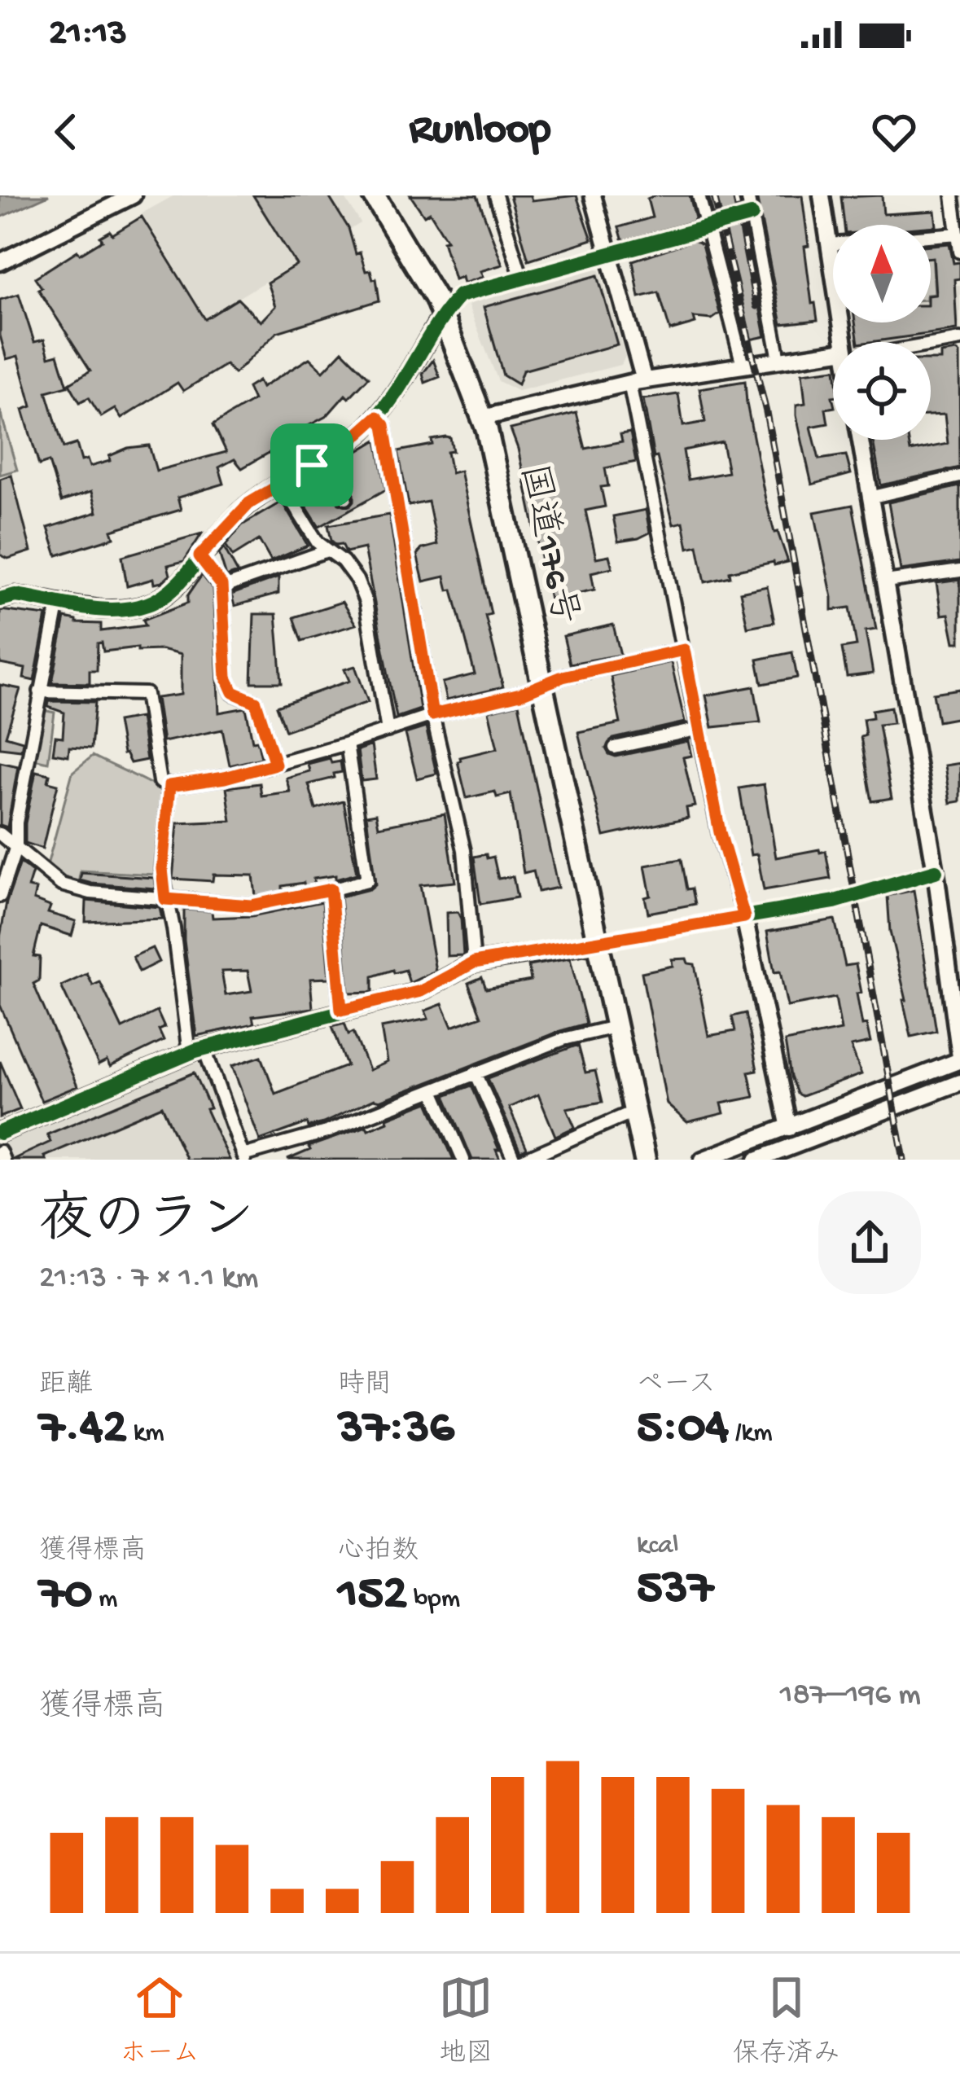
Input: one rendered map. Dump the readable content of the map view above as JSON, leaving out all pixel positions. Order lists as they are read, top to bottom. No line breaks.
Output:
{"streets":{"highway":["国道176号"]},"north":"top","page":{"status":"21:13","header":"Runloop","heading":["夜のラン","21:13 · 7 × 1.1 km"],"stats":[["距離","7.42 km"],["時間","37:36"],["ペース","5:04 /km"],["獲得標高","70 m"],["心拍数","152 bpm"],["kcal","537"]],"chart":["獲得標高","187–196 m"],"tabs":["ホーム","地図","保存済み"]}}
